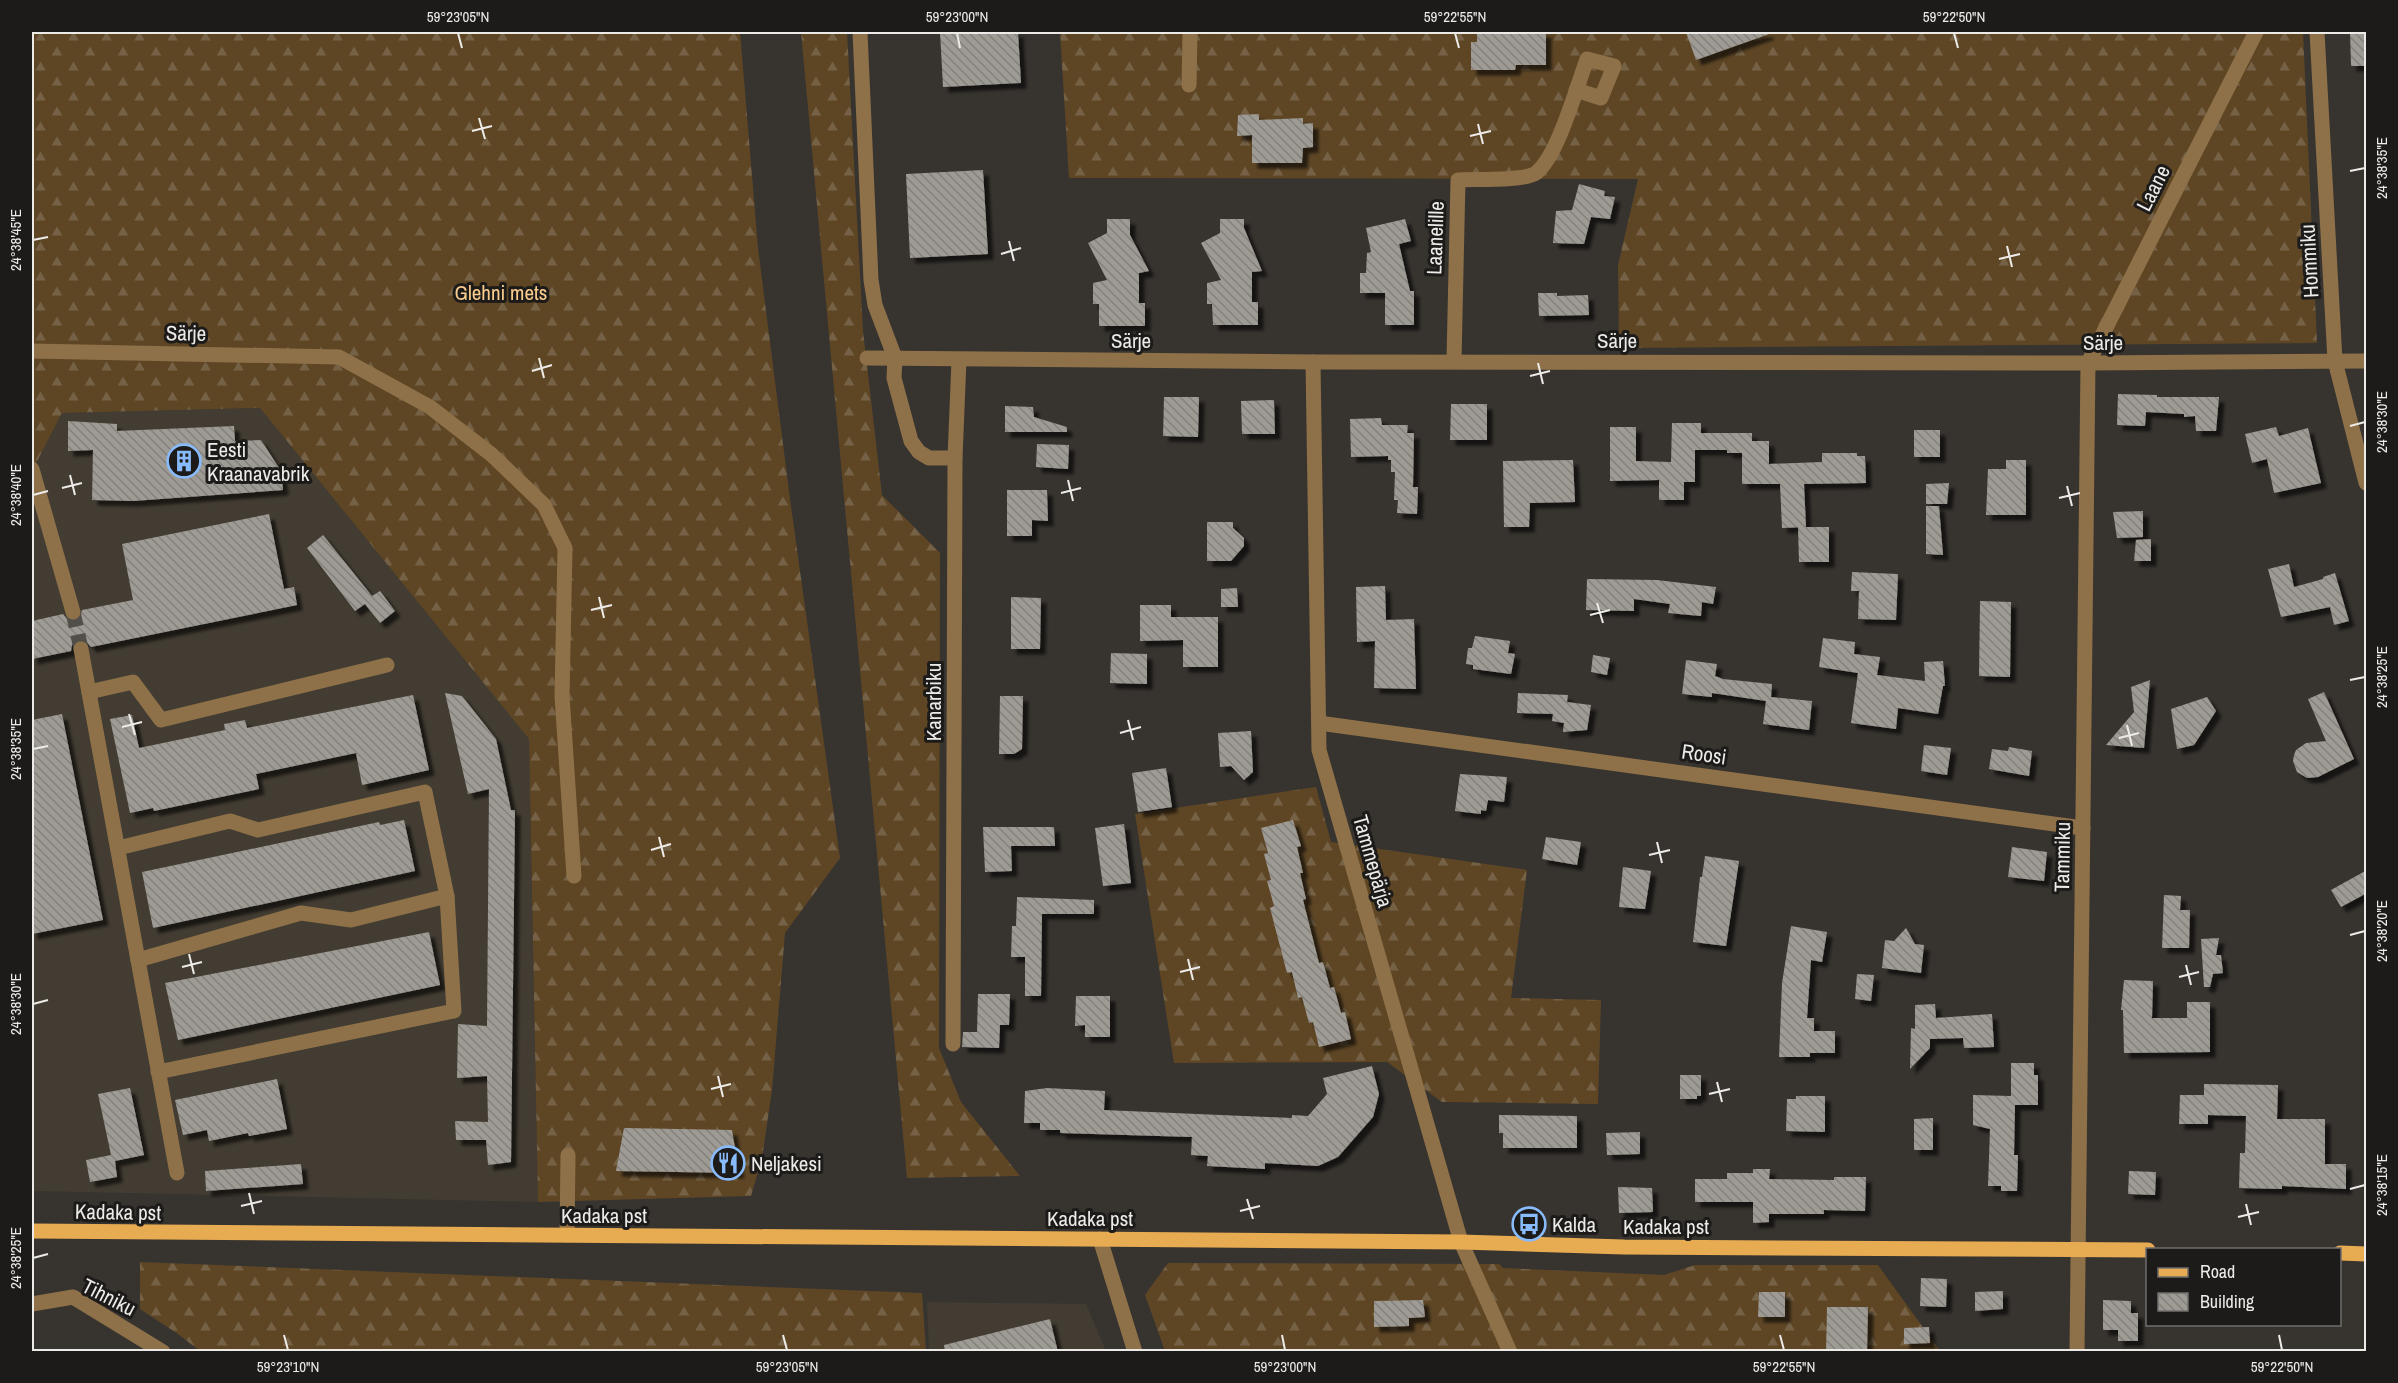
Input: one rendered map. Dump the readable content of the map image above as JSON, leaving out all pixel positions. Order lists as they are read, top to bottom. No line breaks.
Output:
{"streets":{"main road":["Kadaka pst"],"street":["Laane","Laanelille","Hommiku","Särje","Kanarbiku","Roosi","Tammiku","Tammepärja","Tihniku"]},"crossings":[["Laane","Särje"],["Laane","Tammiku"],["Laanelille","Särje"],["Hommiku","Särje"],["Särje","Kanarbiku"],["Särje","Tammiku"],["Särje","Tammepärja"],["Roosi","Tammiku"],["Roosi","Tammepärja"],["Tammiku","Kadaka pst"],["Tammepärja","Kadaka pst"]],"parks":["Glehni mets"],"places":{"building":["Eesti Kraanavabrik"],"restaurant":["Neljakesi"],"bus stop":["Kalda"]},"legend":["Road","Building"],"coordinates":["59°23'05\"N","59°23'00\"N","59°22'55\"N","59°22'50\"N","24°38'35\"E","24°38'45\"E","24°38'30\"E","24°38'40\"E","24°38'25\"E","24°38'20\"E","24°38'15\"E","59°23'10\"N"]}
